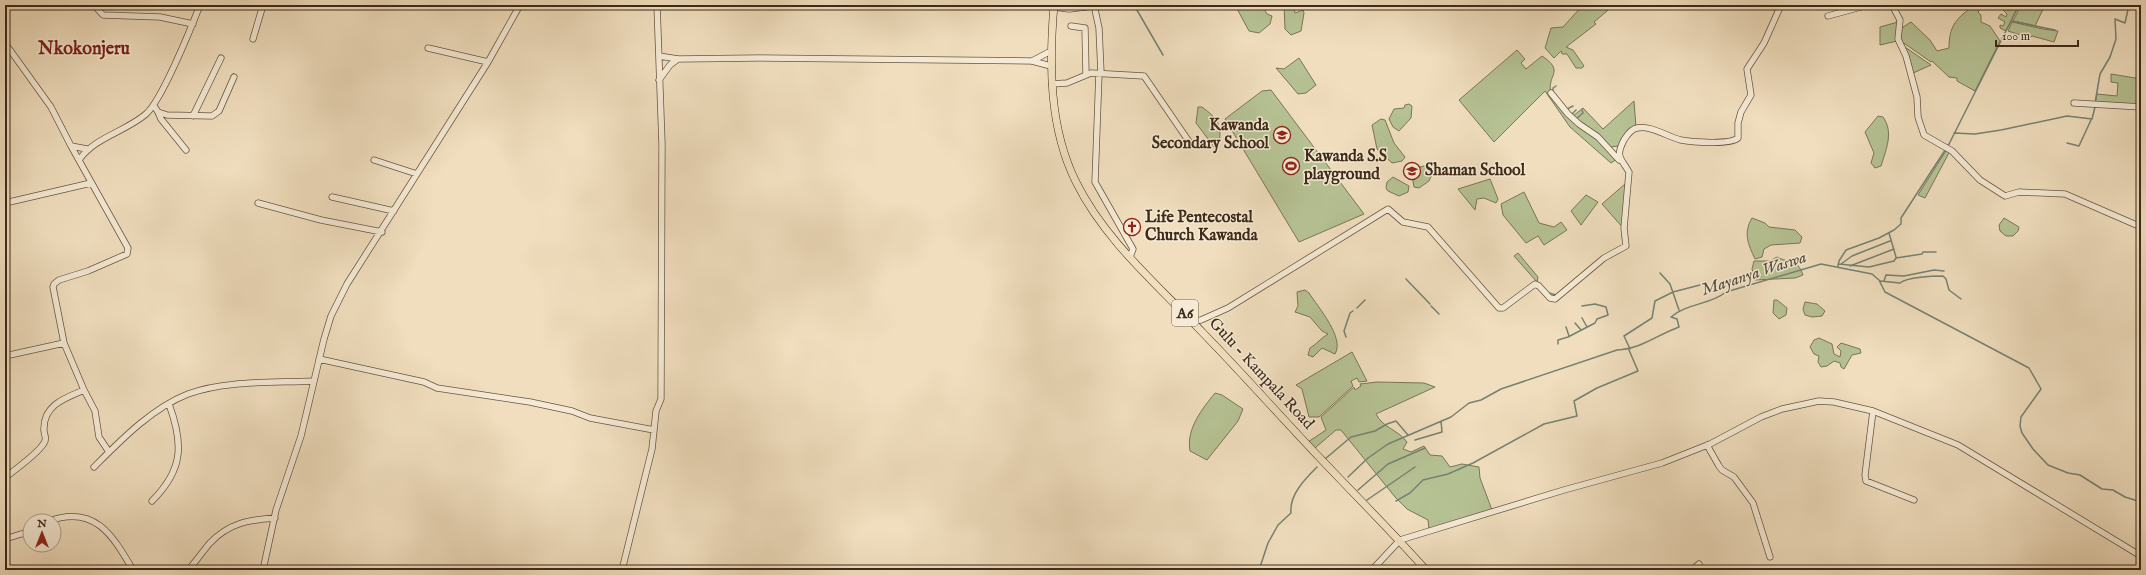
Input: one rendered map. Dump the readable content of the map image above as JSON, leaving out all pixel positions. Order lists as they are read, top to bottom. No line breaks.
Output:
{"streets":{"main road":["A6","Gulu - Kampala Road"]},"districts":["Nkokonjeru"],"water":["Mayanya Waswa"],"places":{"school or university":["Kawanda Secondary School","Shaman School"],"sports":["Kawanda S.S playground"],"church":["Life Pentecostal Church Kawanda"]},"scale_bar":"100 m","north":"top"}
